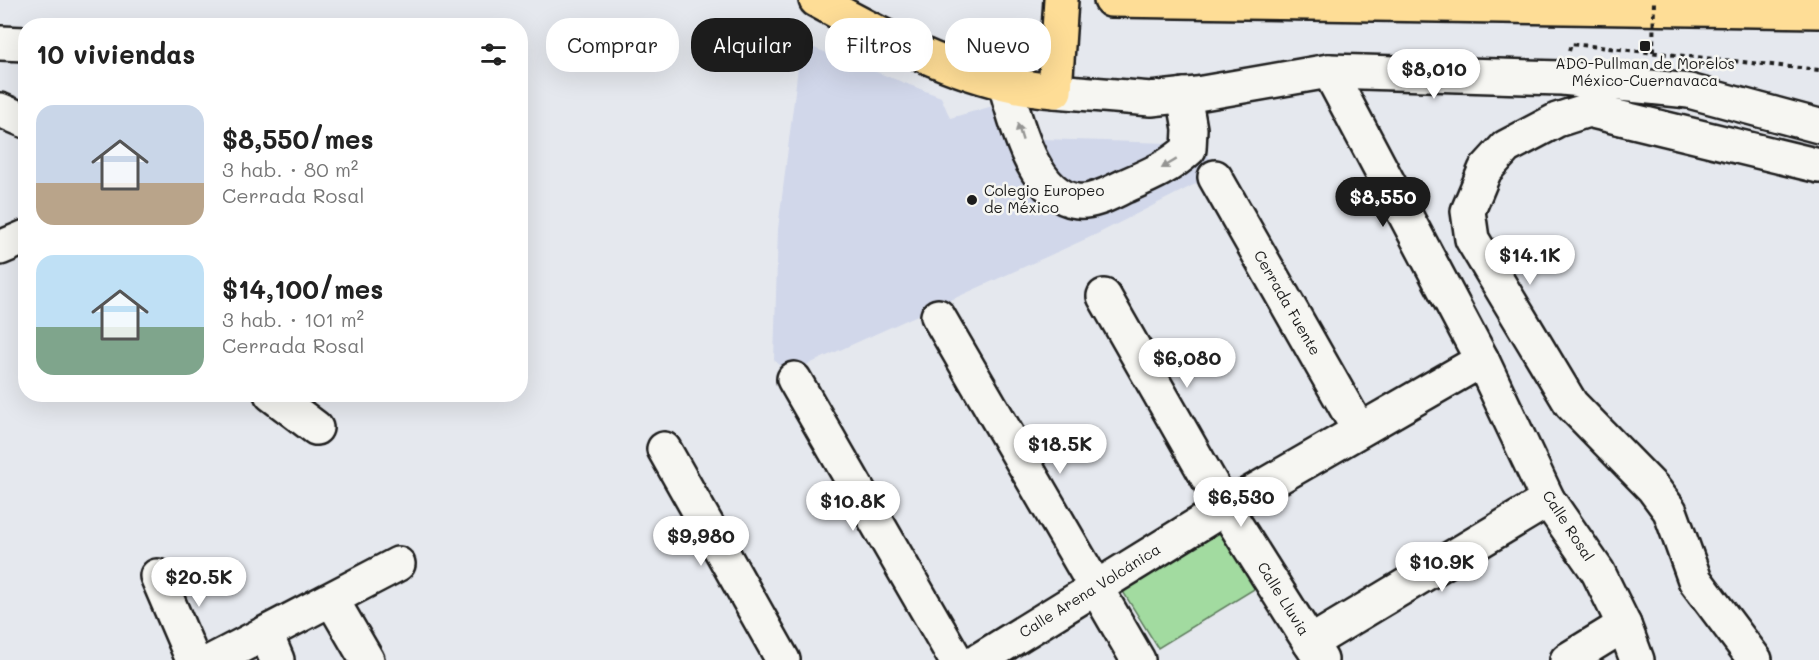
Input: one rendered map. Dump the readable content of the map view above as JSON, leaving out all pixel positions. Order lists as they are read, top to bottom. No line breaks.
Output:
{"streets":{"street":["Cerrada Fuente","Calle Rosal","Calle Arena Volcánica","Calle Lluvia"]},"crossings":[["Cerrada Fuente","Calle Arena Volcánica"],["Calle Rosal","Calle Arena Volcánica"],["Calle Arena Volcánica","Calle Lluvia"]],"places":{"transit":["ADO-Pullman de Morelos México-Cuernavaca"],"other":["Colegio Europeo de México"]},"page":{"chip":["Comprar","Alquilar","Filtros","Nuevo"],"heading":"10 viviendas","price":["$8,010","$8,550","$14.1K","$6,080","$18.5K","$6,530","$10.8K","$9,980","$10.9K","$20.5K"],"list":[{"name":"$8,550/mes","note":"3 hab. · 80 m² · Cerrada Rosal"},{"name":"$14,100/mes","note":"3 hab. · 101 m² · Cerrada Rosal"}]}}
